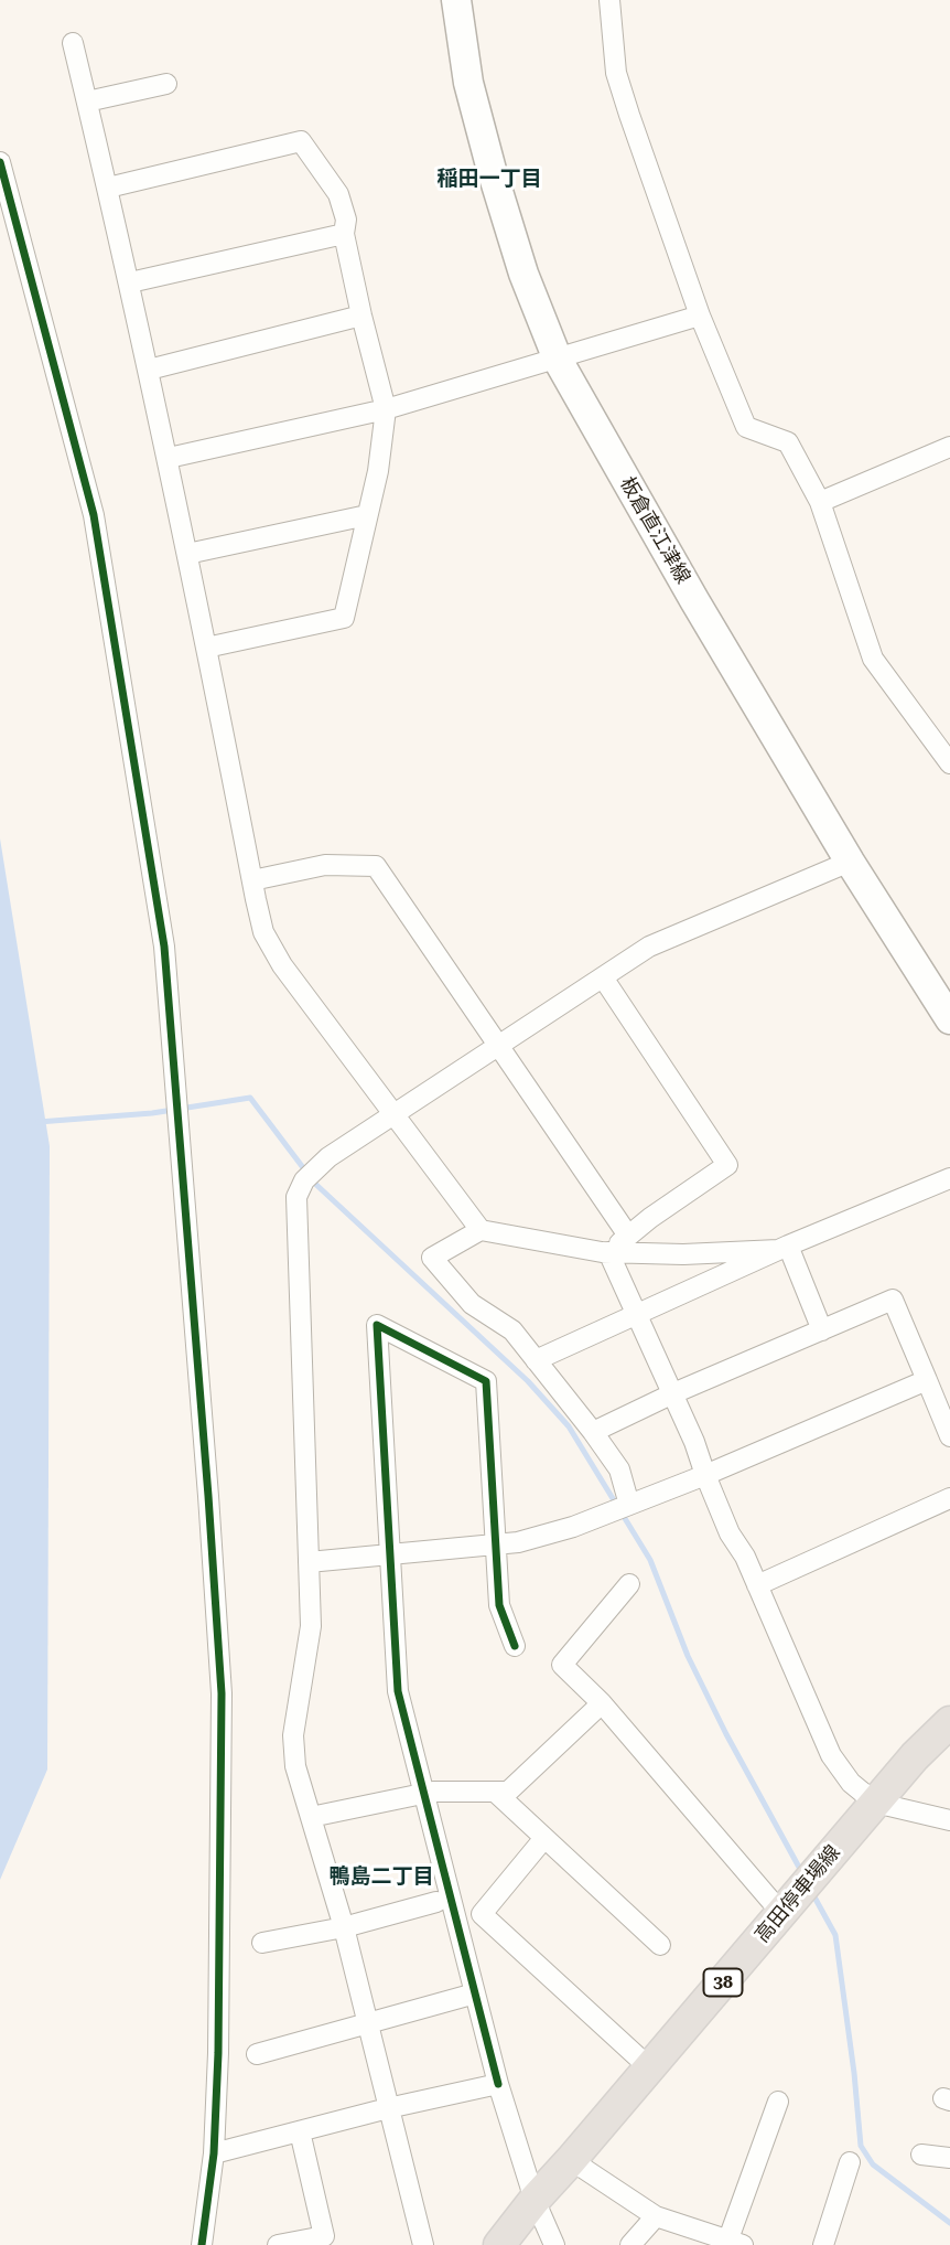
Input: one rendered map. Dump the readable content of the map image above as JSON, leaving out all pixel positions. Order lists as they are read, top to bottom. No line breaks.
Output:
{"streets":{"main road":["板倉直江津線","高田停車場線","38"]},"districts":["稲田一丁目","鴨島二丁目"]}
